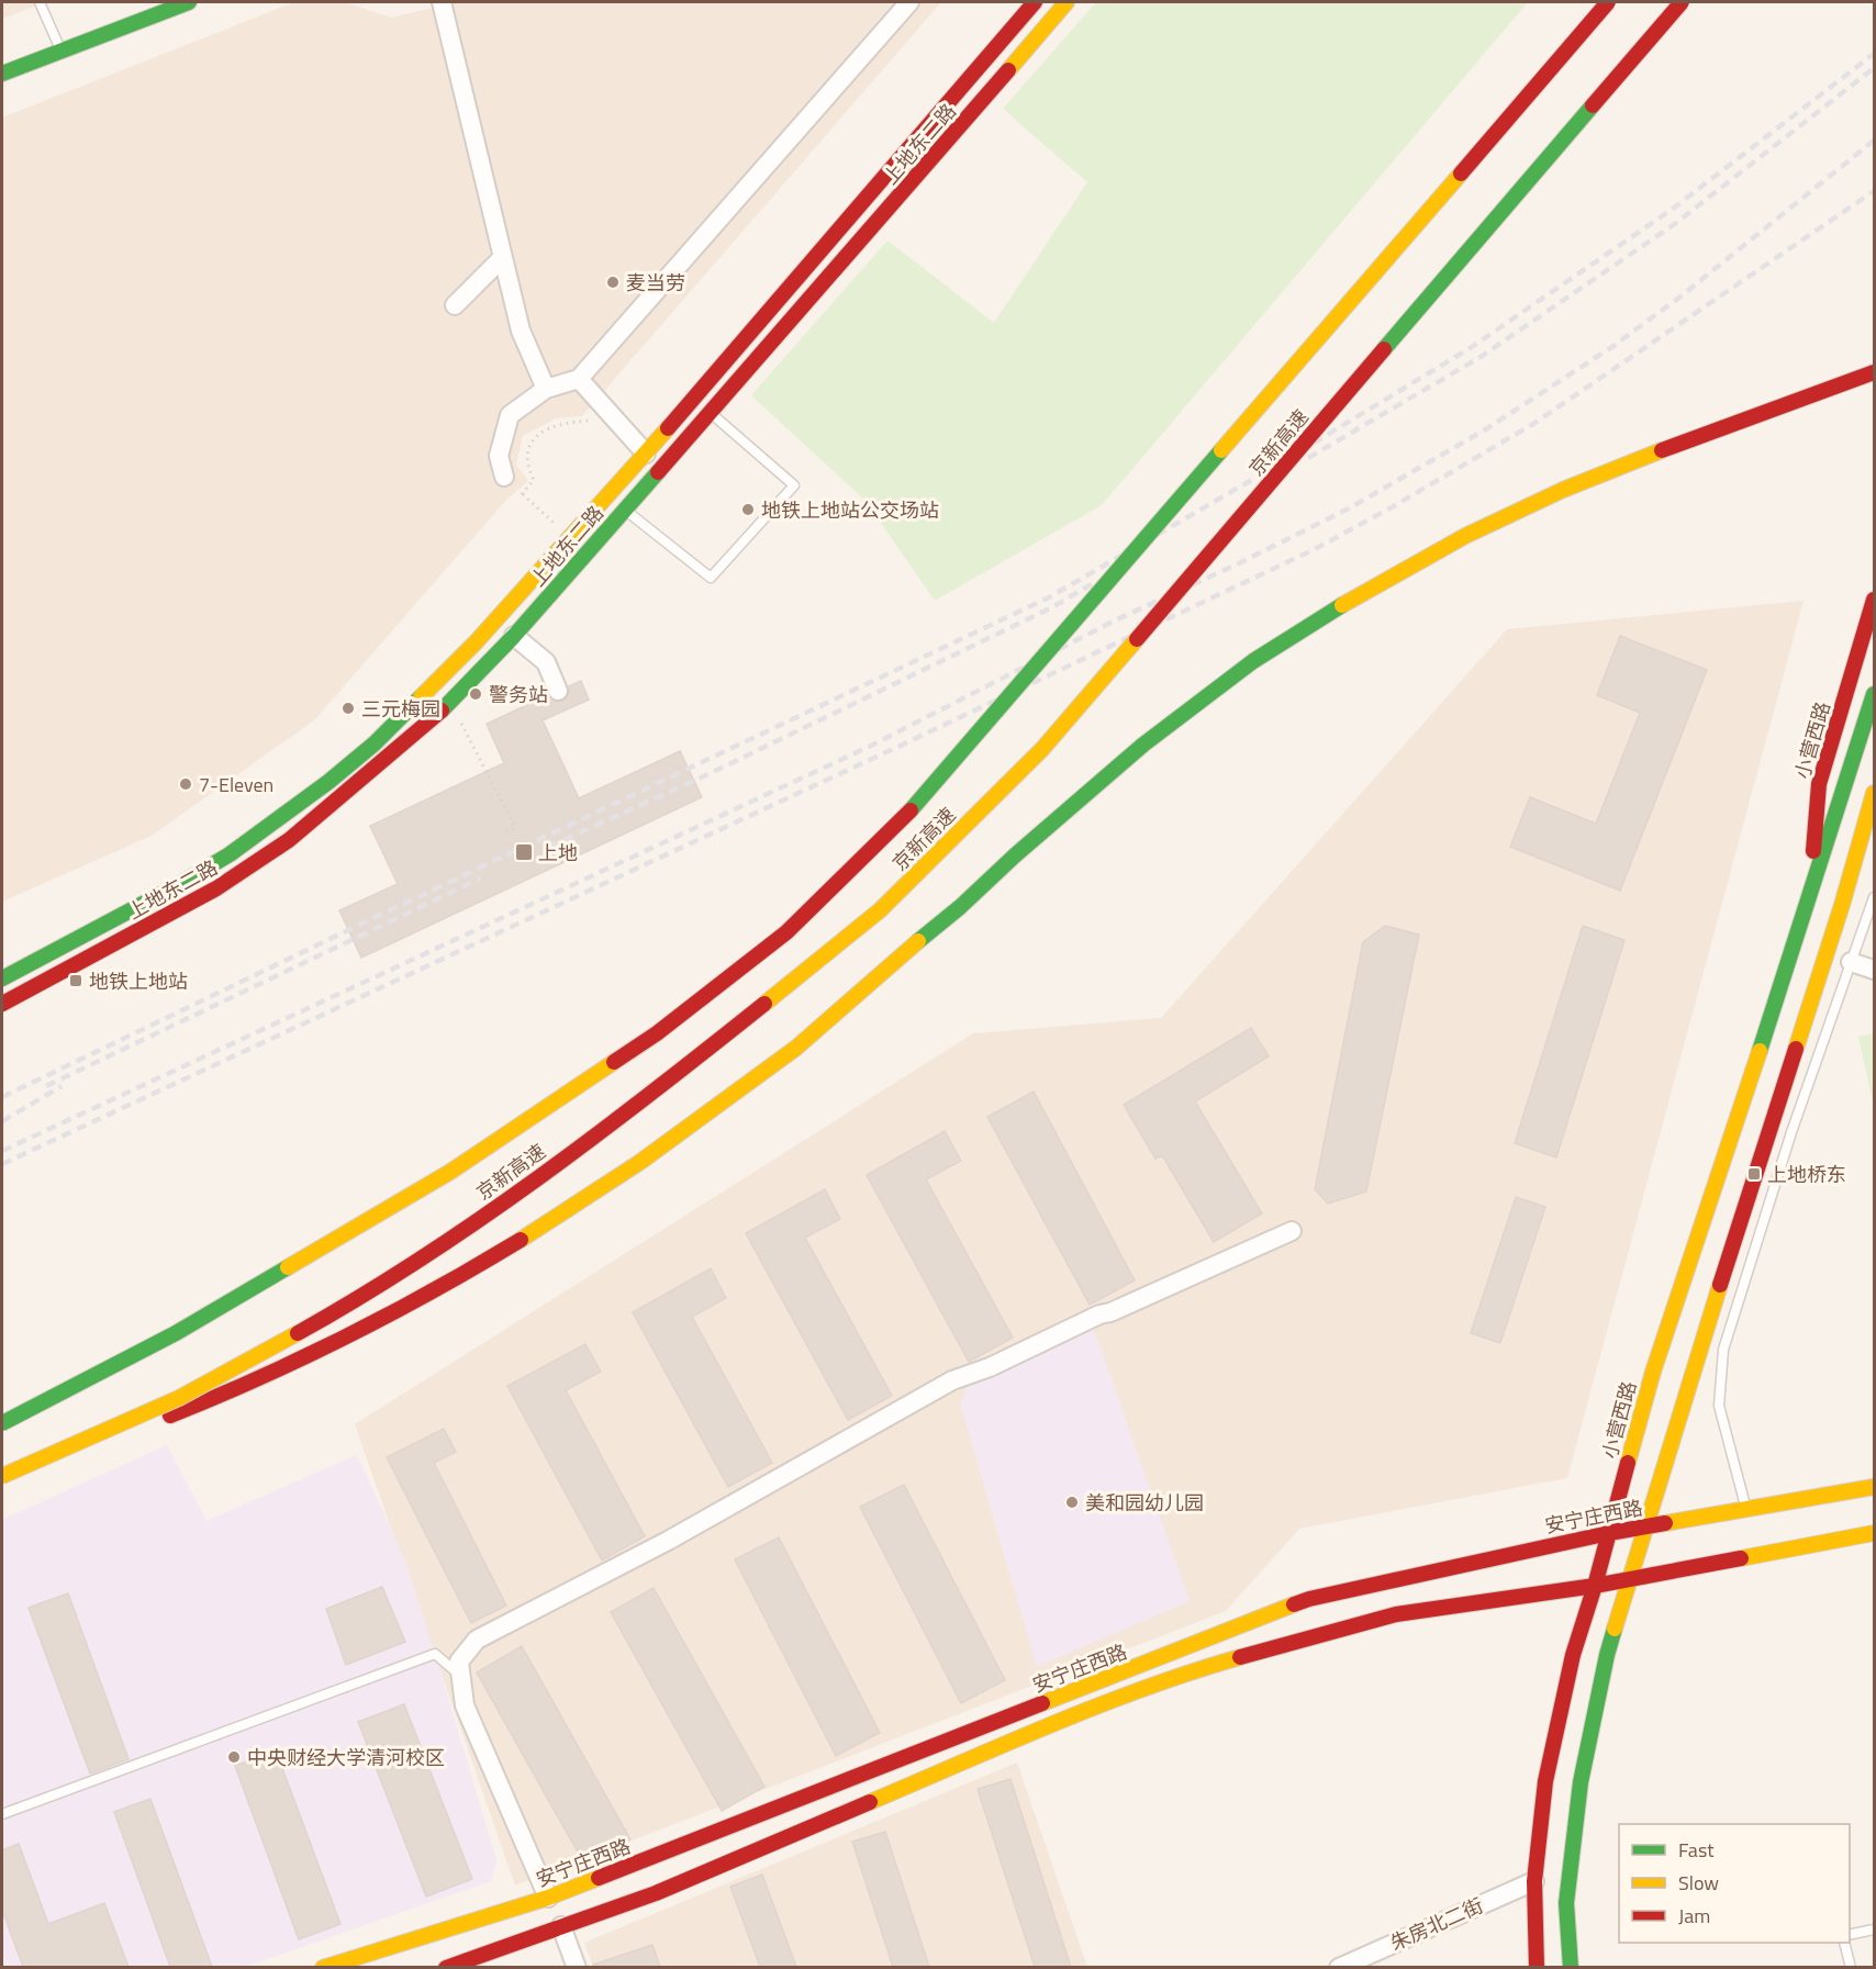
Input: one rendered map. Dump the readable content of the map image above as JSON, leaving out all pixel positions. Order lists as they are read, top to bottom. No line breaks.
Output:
{"streets":{"main road":["上地东二路","京新高速","小营西路","安宁庄西路"],"street":["朱房北二街"]},"crossings":[["小营西路","安宁庄西路"],["小营西路","朱房北二街"]],"places":{"other":["麦当劳","地铁上地站公交场站","警务站","三元梅园","7-Eleven","美和园幼儿园","中央财经大学清河校区"],"transit":["上地","地铁上地站","上地桥东"]},"legend":["Fast","Slow","Jam"]}
